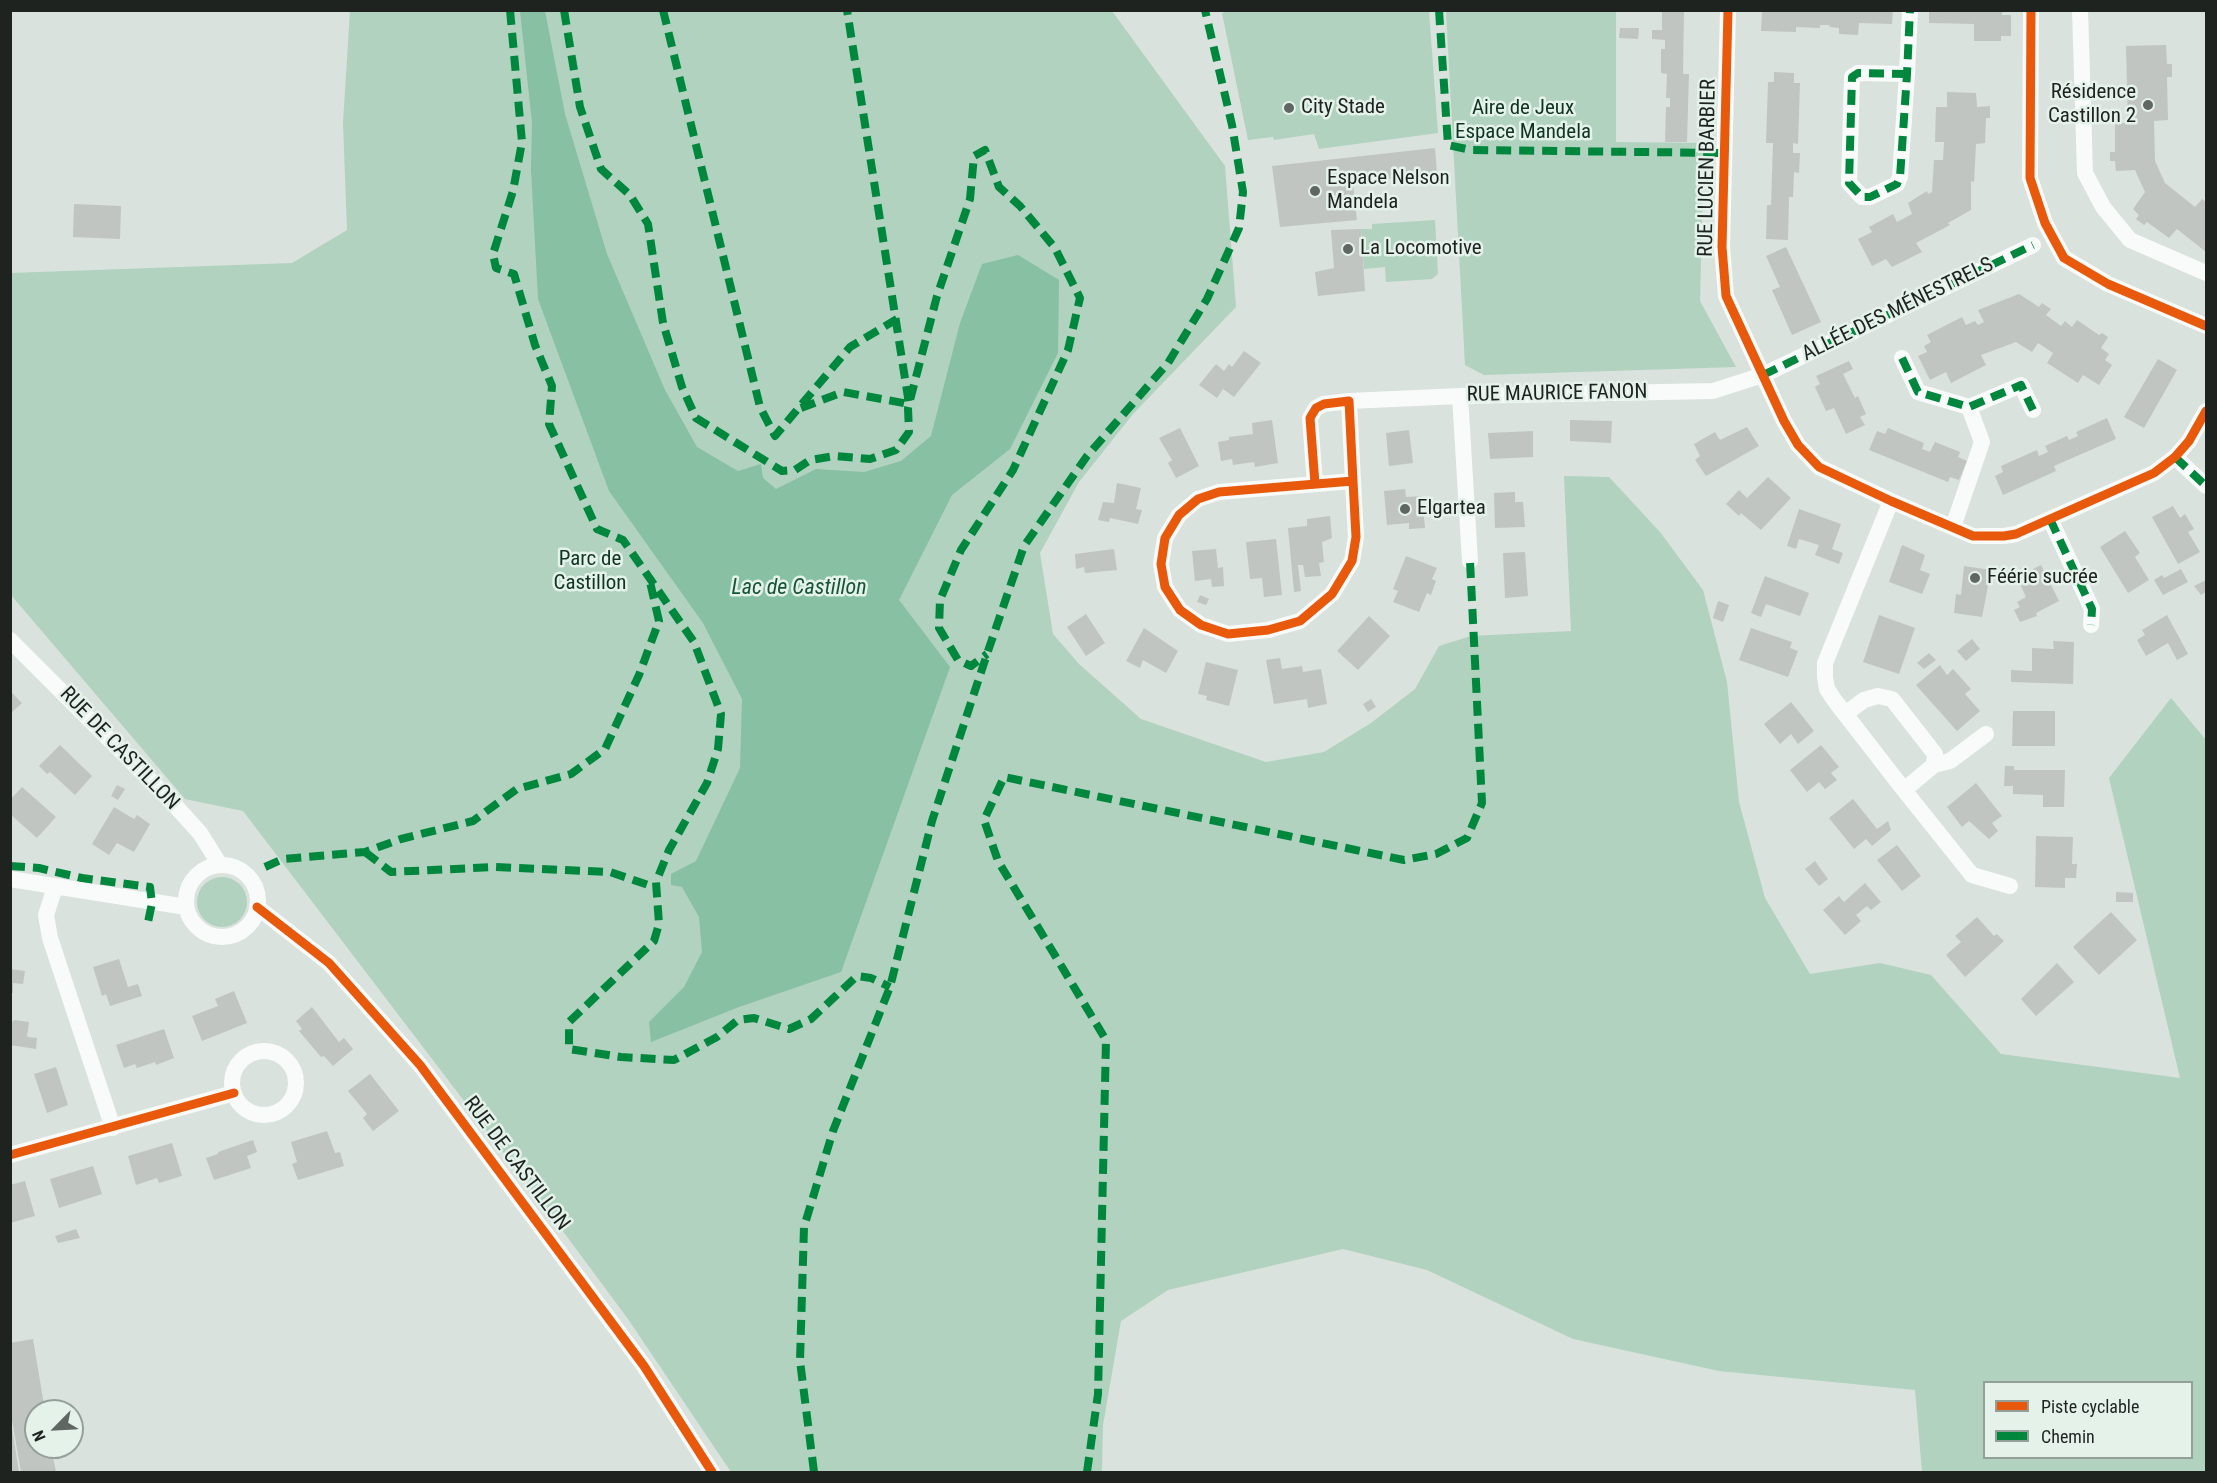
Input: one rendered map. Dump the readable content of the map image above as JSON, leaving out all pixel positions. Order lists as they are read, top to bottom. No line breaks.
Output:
{"streets":{"street":["RUE LUCIEN BARBIER","ALLÉE DES MÉNESTRELS","RUE MAURICE FANON","RUE DE CASTILLON"]},"crossings":[["RUE LUCIEN BARBIER","ALLÉE DES MÉNESTRELS"],["RUE LUCIEN BARBIER","RUE MAURICE FANON"],["ALLÉE DES MÉNESTRELS","RUE MAURICE FANON"]],"water":["Lac de Castillon"],"parks":["Aire de Jeux Espace Mandela","Parc de Castillon"],"places":["Résidence Castillon 2","City Stade","Espace Nelson Mandela","La Locomotive","Elgartea","Féérie sucrée"],"legend":["Piste cyclable","Chemin"],"north":"bottom left"}
